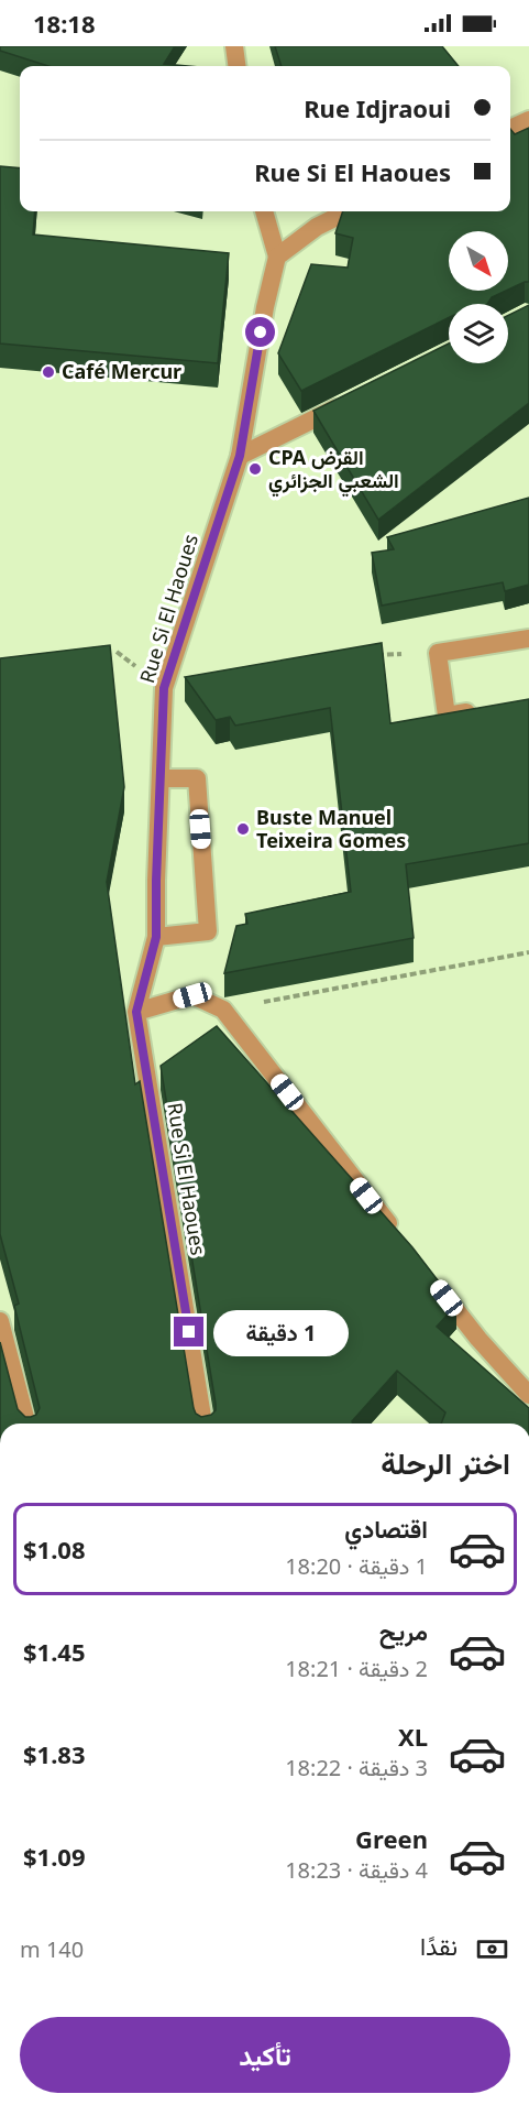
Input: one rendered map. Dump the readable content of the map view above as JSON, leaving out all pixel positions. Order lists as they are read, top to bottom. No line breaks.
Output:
{"streets":{"street":["Rue Si El Haoues"]},"places":["Café Mercur","CPA القرض الشعبي الجزائري","Buste Manuel Teixeira Gomes"],"north":"bottom right","page":{"status":"18:18","banner":["Rue Idjraoui","Rue Si El Haoues"],"bubble":"1 دقيقة","heading":"اختر الرحلة","list":[{"name":"اقتصادي","note":"1 دقيقة · 18:20","value":"$1.08"},{"name":"مريح","note":"2 دقيقة · 18:21","value":"$1.45"},{"name":"XL","note":"3 دقيقة · 18:22","value":"$1.83"},{"name":"Green","note":"4 دقيقة · 18:23","value":"$1.09"}],"pay":["نقدًا","140 m"],"buttons":"تأكيد"}}
